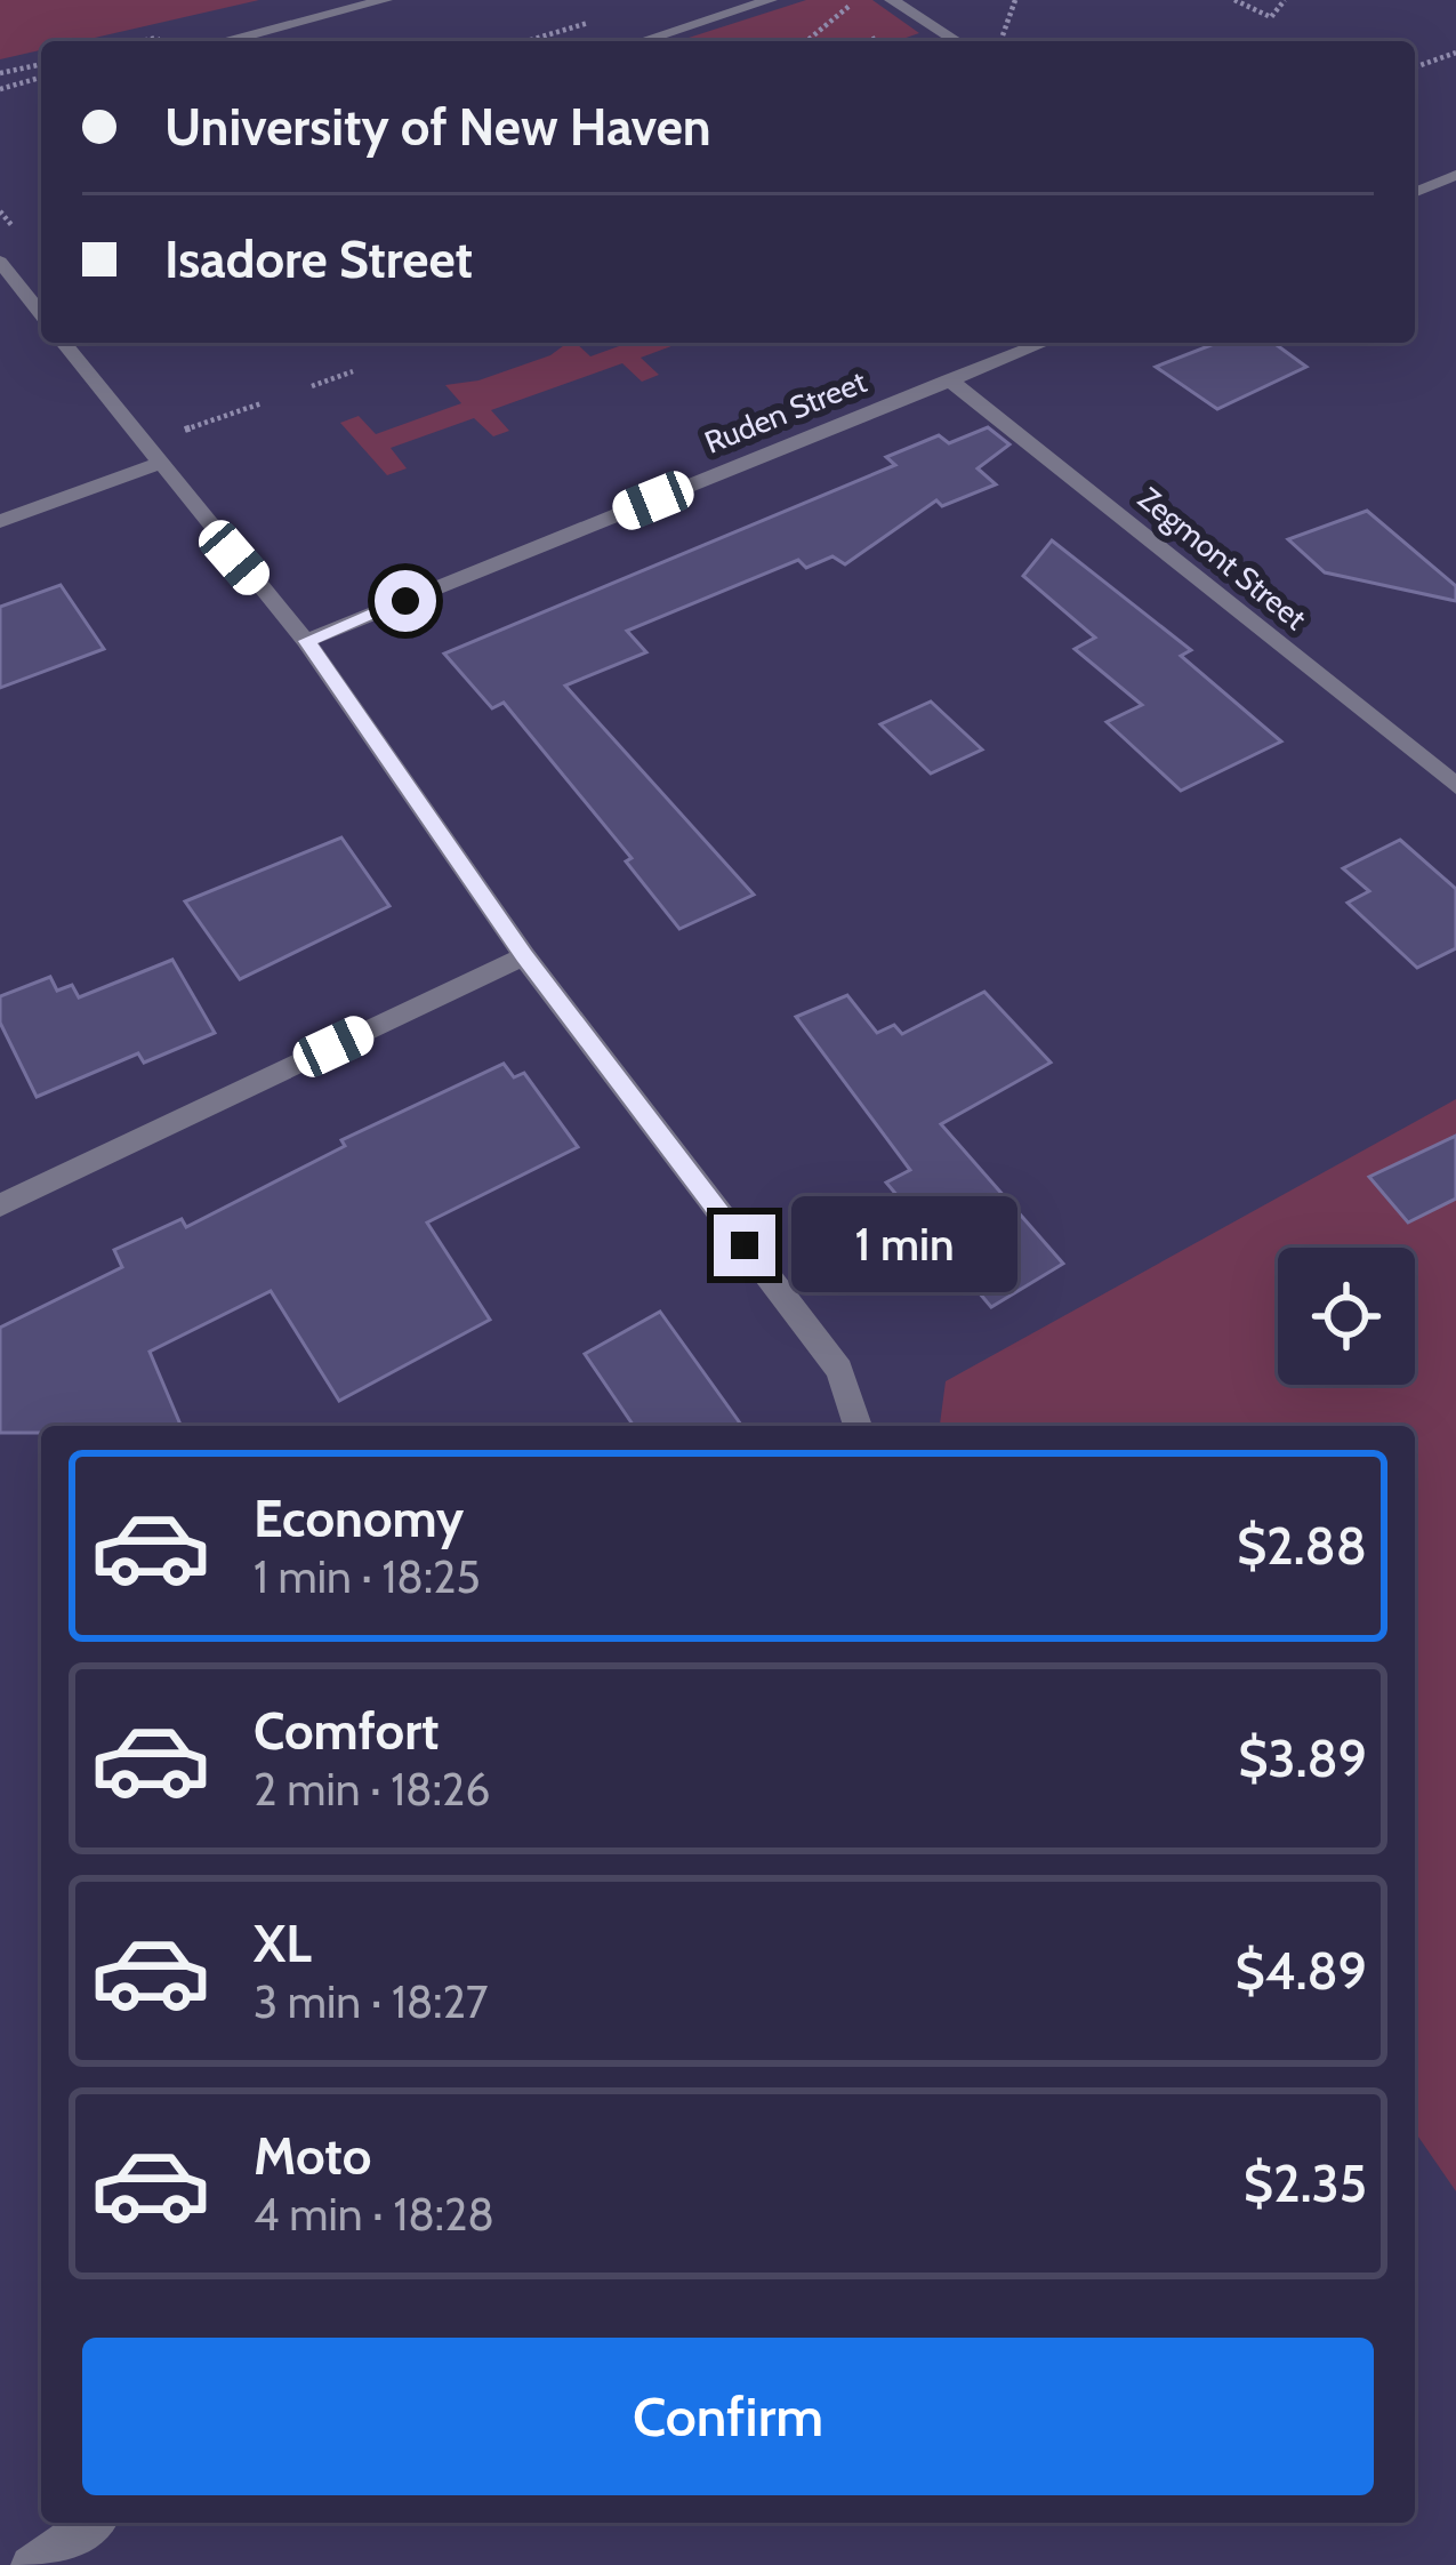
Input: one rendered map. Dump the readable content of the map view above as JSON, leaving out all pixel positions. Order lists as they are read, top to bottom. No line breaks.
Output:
{"streets":{"street":["Ruden Street","Zegmont Street"]},"crossings":[["Ruden Street","Zegmont Street"]],"page":{"banner":["University of New Haven","Isadore Street"],"bubble":"1 min","list":[{"name":"Economy","note":"1 min · 18:25","value":"$2.88"},{"name":"Comfort","note":"2 min · 18:26","value":"$3.89"},{"name":"XL","note":"3 min · 18:27","value":"$4.89"},{"name":"Moto","note":"4 min · 18:28","value":"$2.35"}],"buttons":"Confirm"}}
